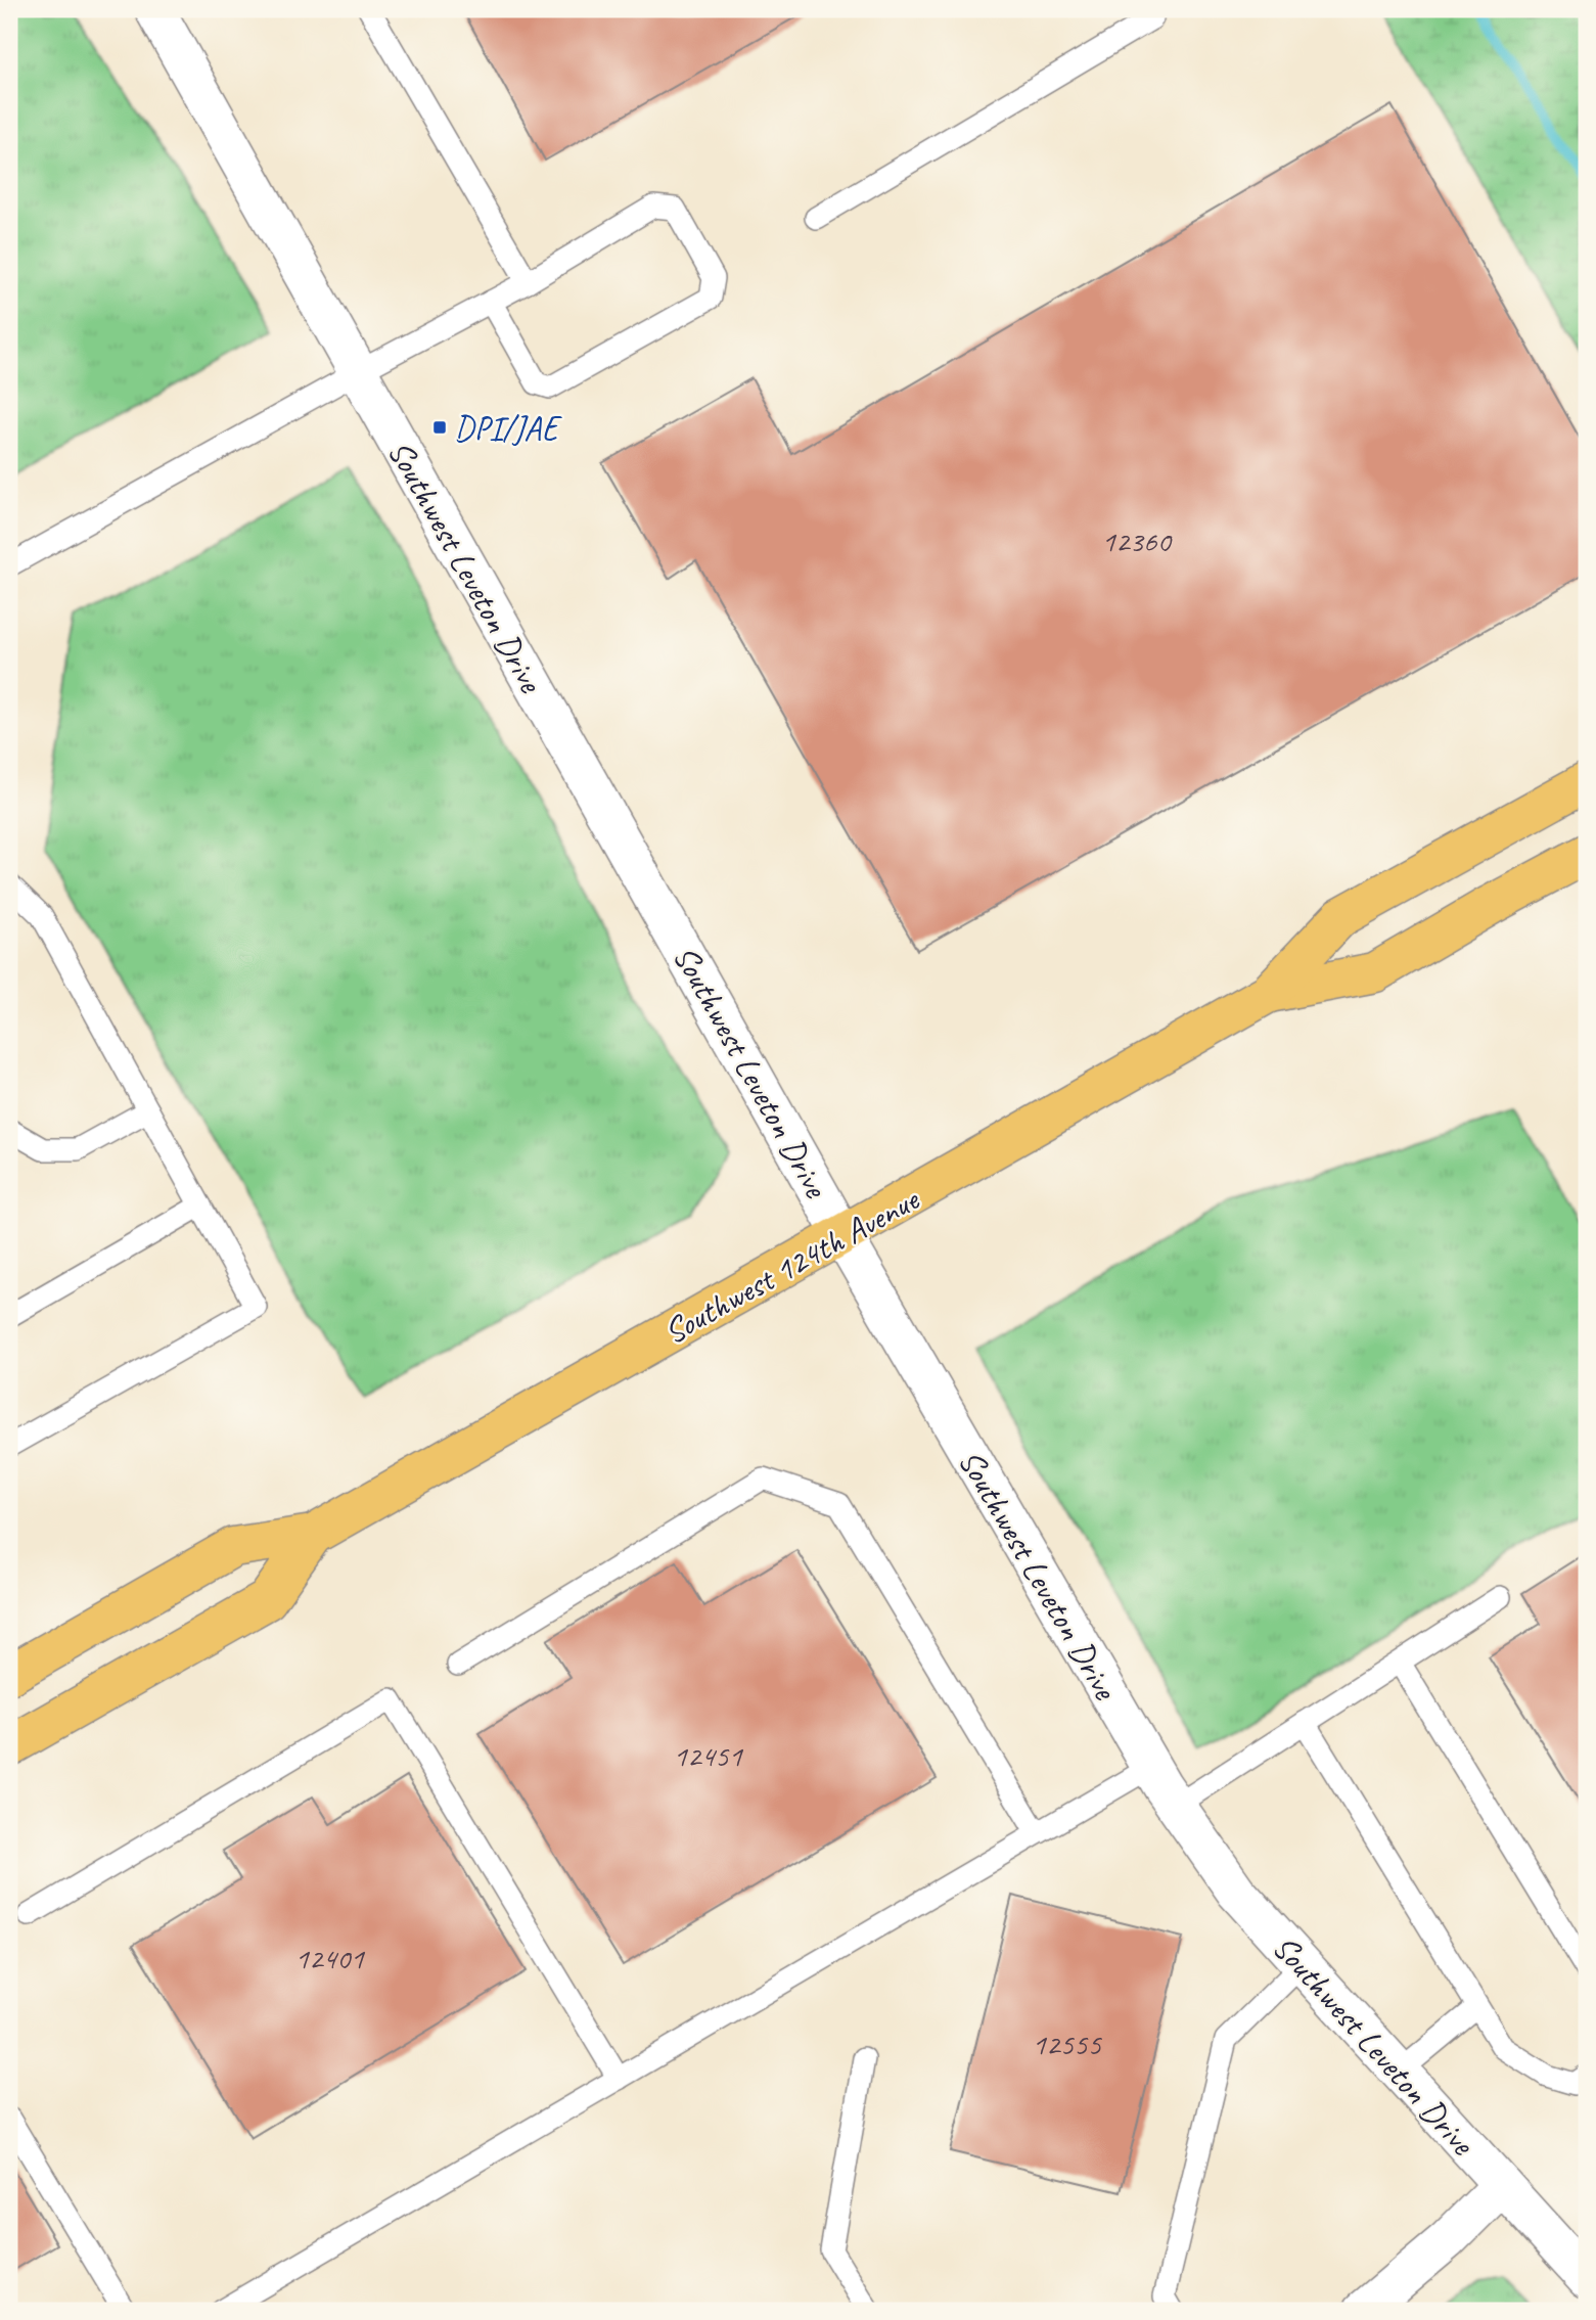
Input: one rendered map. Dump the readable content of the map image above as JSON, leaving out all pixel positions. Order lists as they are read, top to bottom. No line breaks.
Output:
{"streets":{"main road":["Southwest 124th Avenue"],"street":["Southwest Leveton Drive"]},"crossings":[["Southwest Leveton Drive","Southwest 124th Avenue"]],"places":{"transit":["DPI/JAE"]},"house_numbers":["12360","12451","12401","12555"]}
